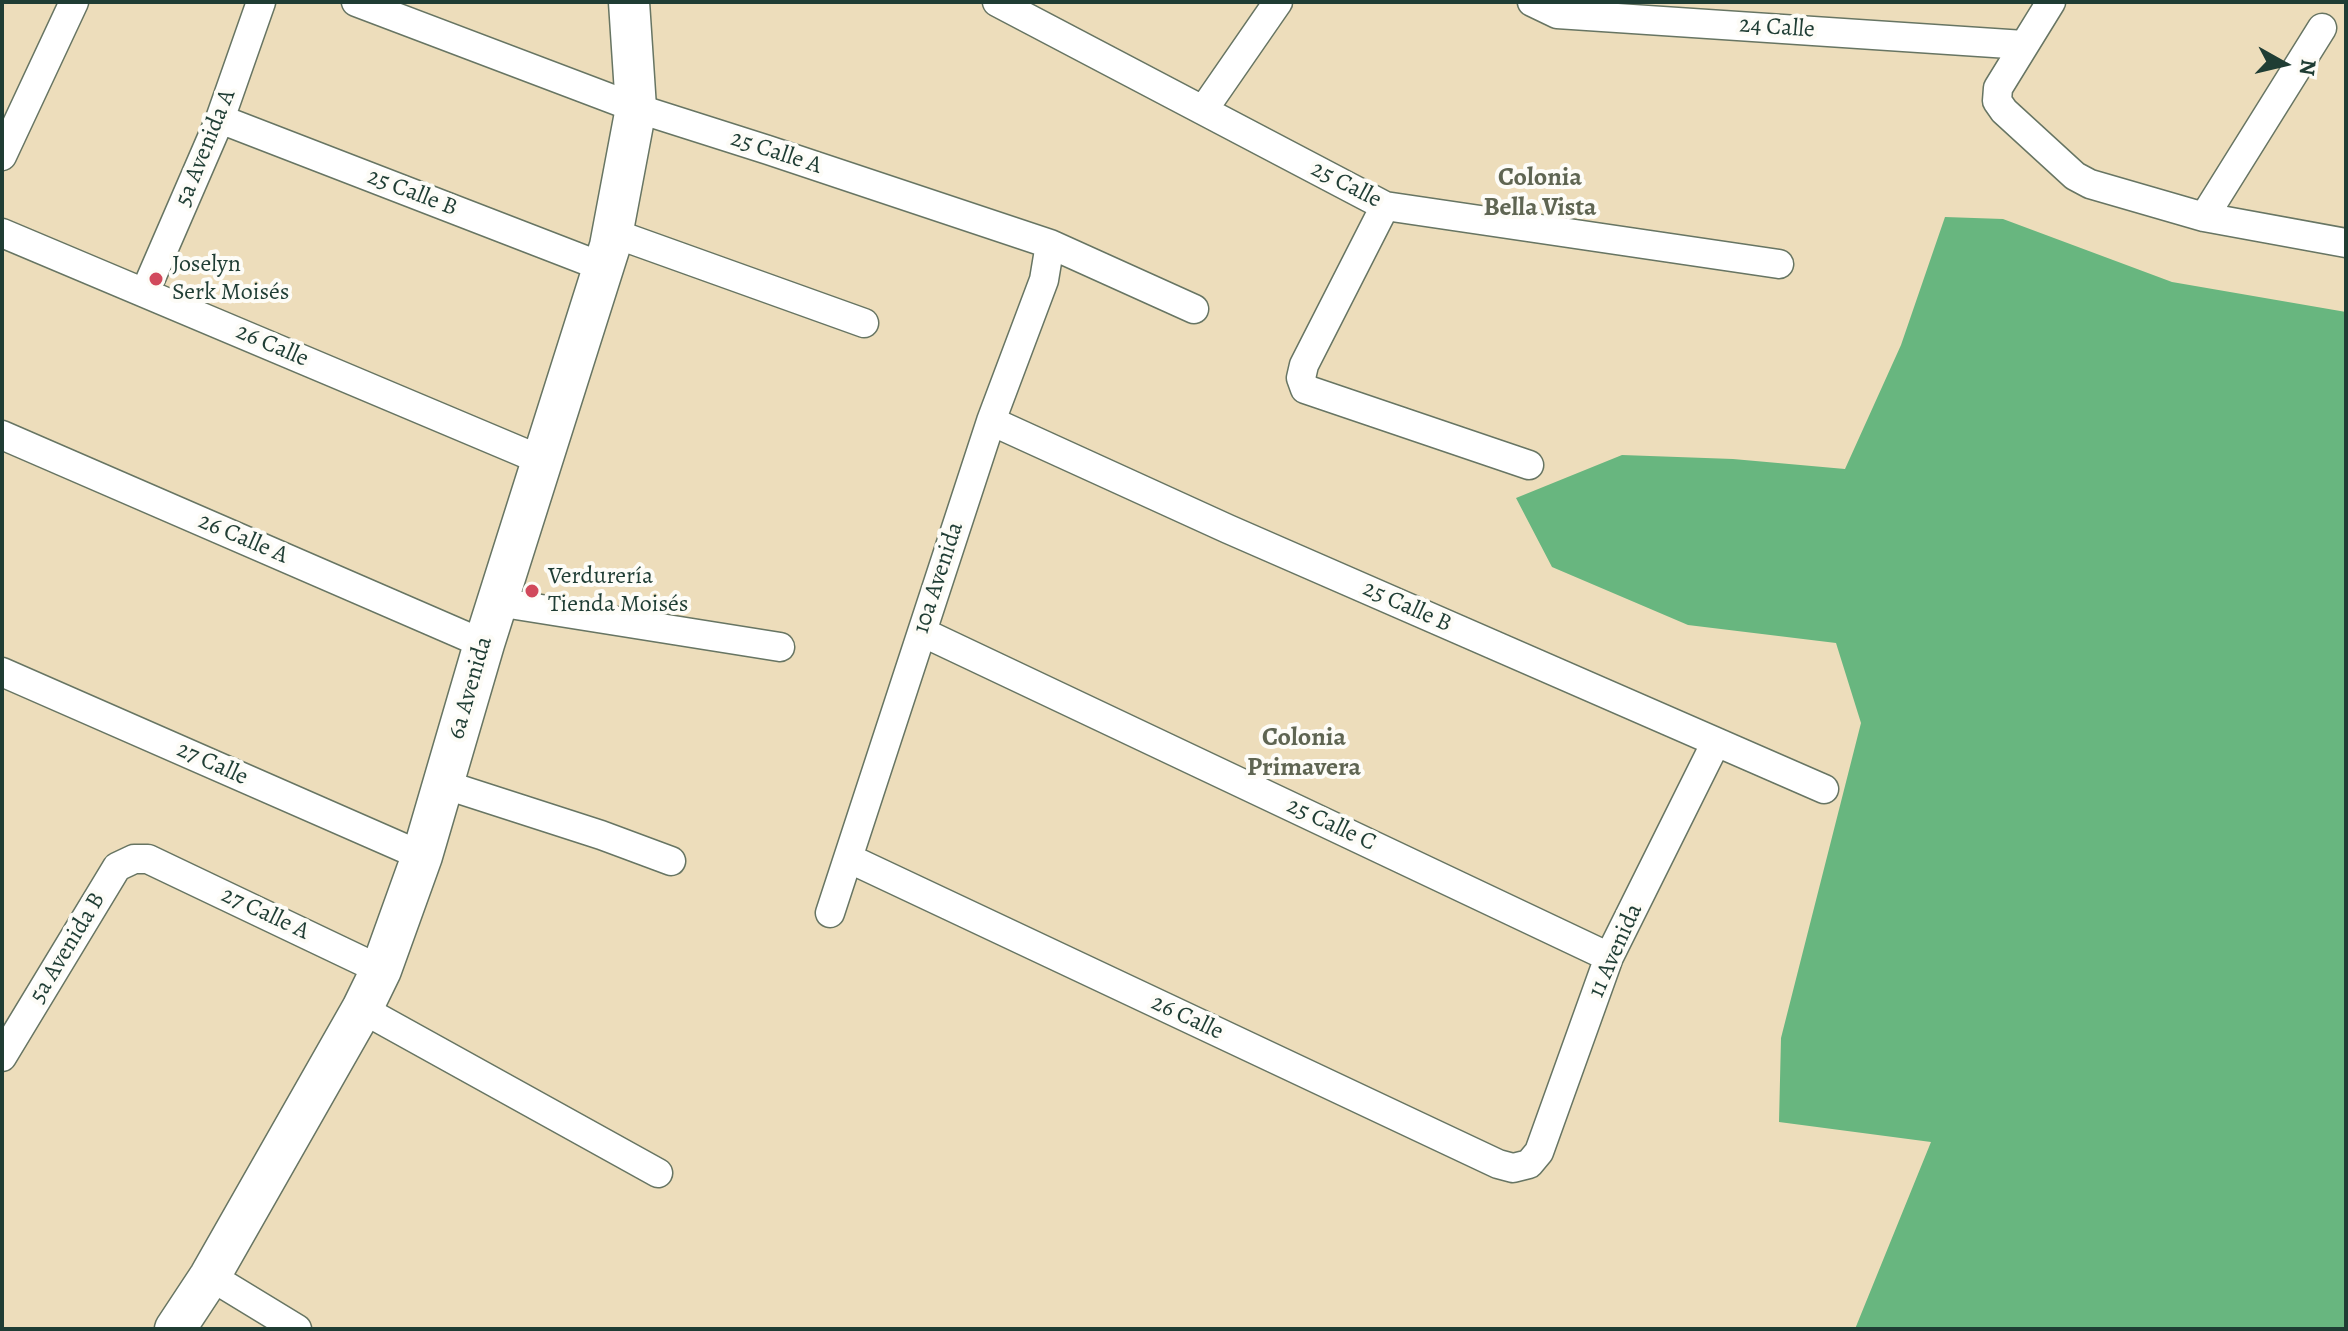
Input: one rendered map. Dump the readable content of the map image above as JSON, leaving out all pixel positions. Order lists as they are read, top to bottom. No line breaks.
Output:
{"streets":{"street":["24 Calle","5a Avenida A","25 Calle A","25 Calle","25 Calle B","26 Calle","26 Calle A","10a Avenida","6a Avenida","27 Calle","25 Calle C","27 Calle A","5a Avenida B","11 Avenida"]},"crossings":[["5a Avenida A","25 Calle B"],["5a Avenida A","26 Calle"],["25 Calle A","10a Avenida"],["25 Calle A","6a Avenida"],["25 Calle B","10a Avenida"],["25 Calle B","6a Avenida"],["25 Calle B","11 Avenida"],["26 Calle","10a Avenida"],["26 Calle","6a Avenida"],["26 Calle","11 Avenida"],["26 Calle A","6a Avenida"],["10a Avenida","25 Calle C"],["6a Avenida","27 Calle"],["6a Avenida","27 Calle A"],["25 Calle C","11 Avenida"],["27 Calle A","5a Avenida B"]],"districts":["Colonia Bella Vista","Colonia Primavera"],"places":["Joselyn Serk Moisés","Verdurería Tienda Moisés"],"north":"right"}
